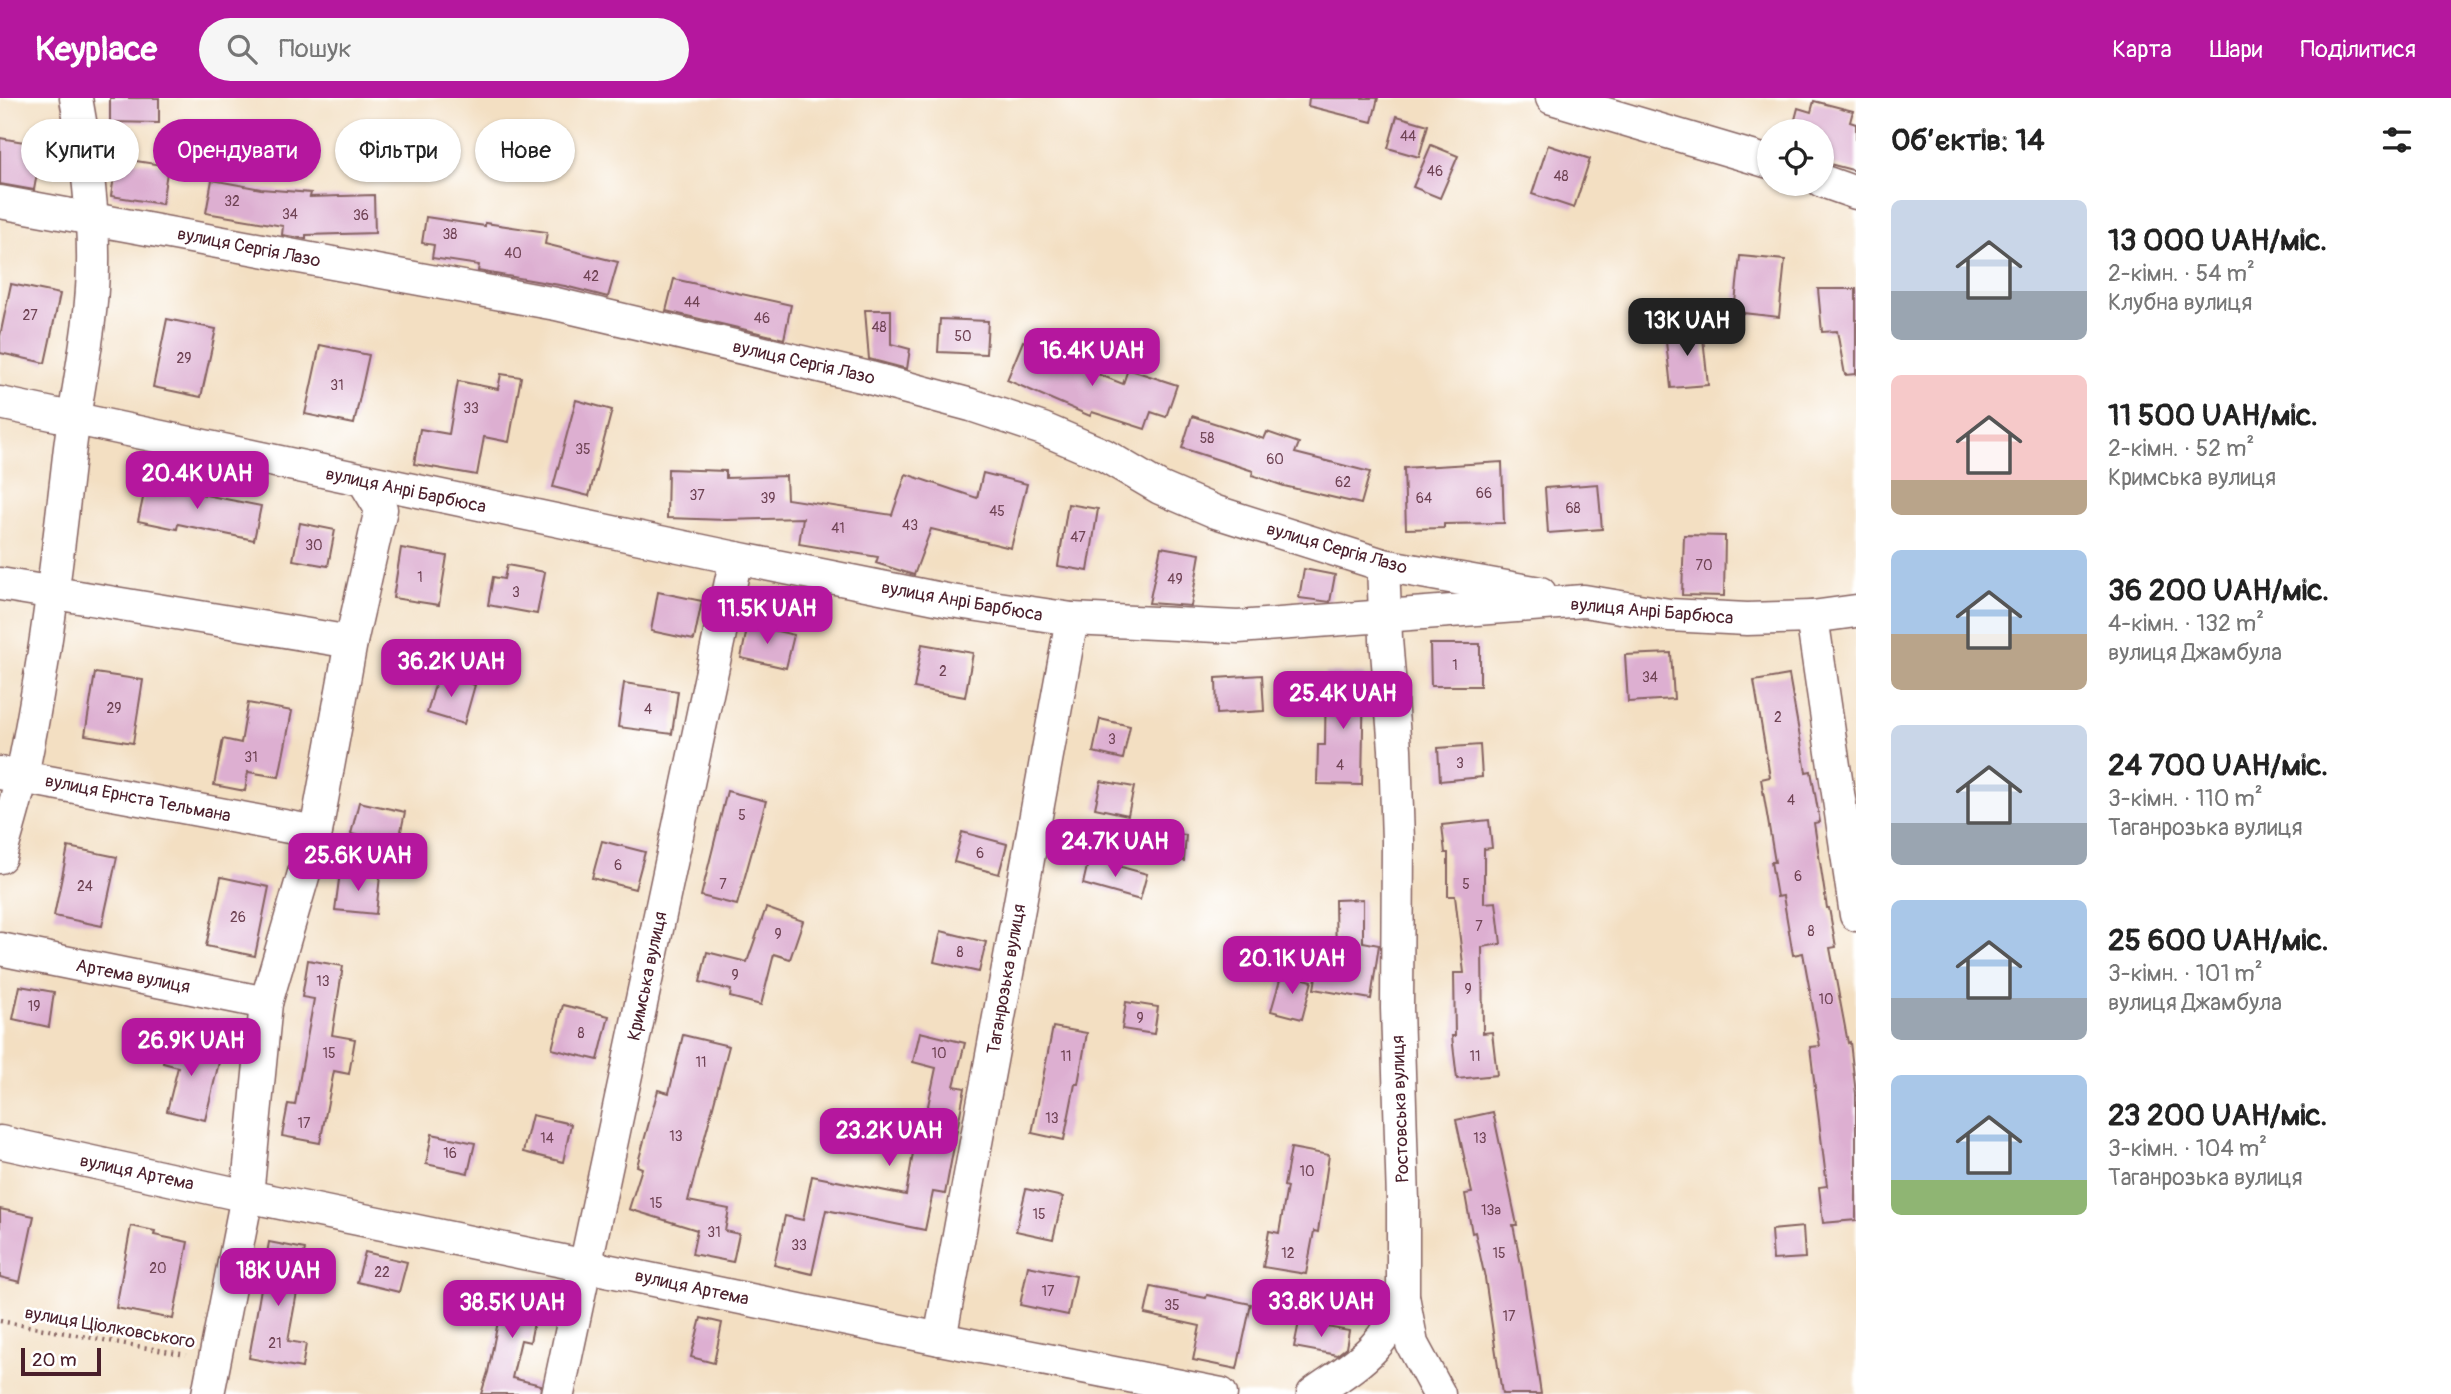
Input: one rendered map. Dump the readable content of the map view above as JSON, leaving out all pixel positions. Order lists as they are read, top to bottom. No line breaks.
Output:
{"streets":{"street":["вулиця Сергія Лазо","вулиця Анрі Барбюса","вулиця Ернста Тельмана","Артема вулиця","Кримська вулиця","Таганрозька вулиця","Ростовська вулиця","вулиця Артема"],"path":["вулиця Ціолковського"]},"crossings":[["вулиця Сергія Лазо","вулиця Анрі Барбюса"],["вулиця Сергія Лазо","Ростовська вулиця"],["вулиця Анрі Барбюса","Кримська вулиця"],["вулиця Анрі Барбюса","Таганрозька вулиця"],["вулиця Анрі Барбюса","Ростовська вулиця"],["Кримська вулиця","вулиця Артема"],["Таганрозька вулиця","вулиця Артема"]],"house_numbers":["44","46","48","32","34","36","38","40","42","44","27","46","48","50","29","31","33","58","35","60","62","66","37","39","64","68","45","43","41","47","30","70","1","49","3","1","2","34","29","4","2","3","31","3","4","4","5","6","6","6","7","5","24","26","7","8","9","8","9","13","9","10","19","9","8","15","10","11","11","11","13","17","13","14","13","16","10","15","13а","15","31","33","12","15","20","22","17","35","17","21"],"scale_bar":"20 m","page":{"header":"Keyplace","search":"Пошук","nav":["Карта","Шари","Поділитися"],"heading":"Об’єктів: 14","chip":["Купити","Орендувати","Фільтри","Нове"],"list":[{"name":"13 000 UAH/міс.","note":"2-кімн. · 54 m² · Клубна вулиця"},{"name":"11 500 UAH/міс.","note":"2-кімн. · 52 m² · Кримська вулиця"},{"name":"36 200 UAH/міс.","note":"4-кімн. · 132 m² · вулиця Джамбула"},{"name":"24 700 UAH/міс.","note":"3-кімн. · 110 m² · Таганрозька вулиця"},{"name":"25 600 UAH/міс.","note":"3-кімн. · 101 m² · вулиця Джамбула"},{"name":"23 200 UAH/міс.","note":"3-кімн. · 104 m² · Таганрозька вулиця"}],"price":["13K UAH","16.4K UAH","20.4K UAH","11.5K UAH","36.2K UAH","25.4K UAH","24.7K UAH","25.6K UAH","20.1K UAH","26.9K UAH","23.2K UAH","18K UAH","33.8K UAH","38.5K UAH"],"scale":"20 m"}}
